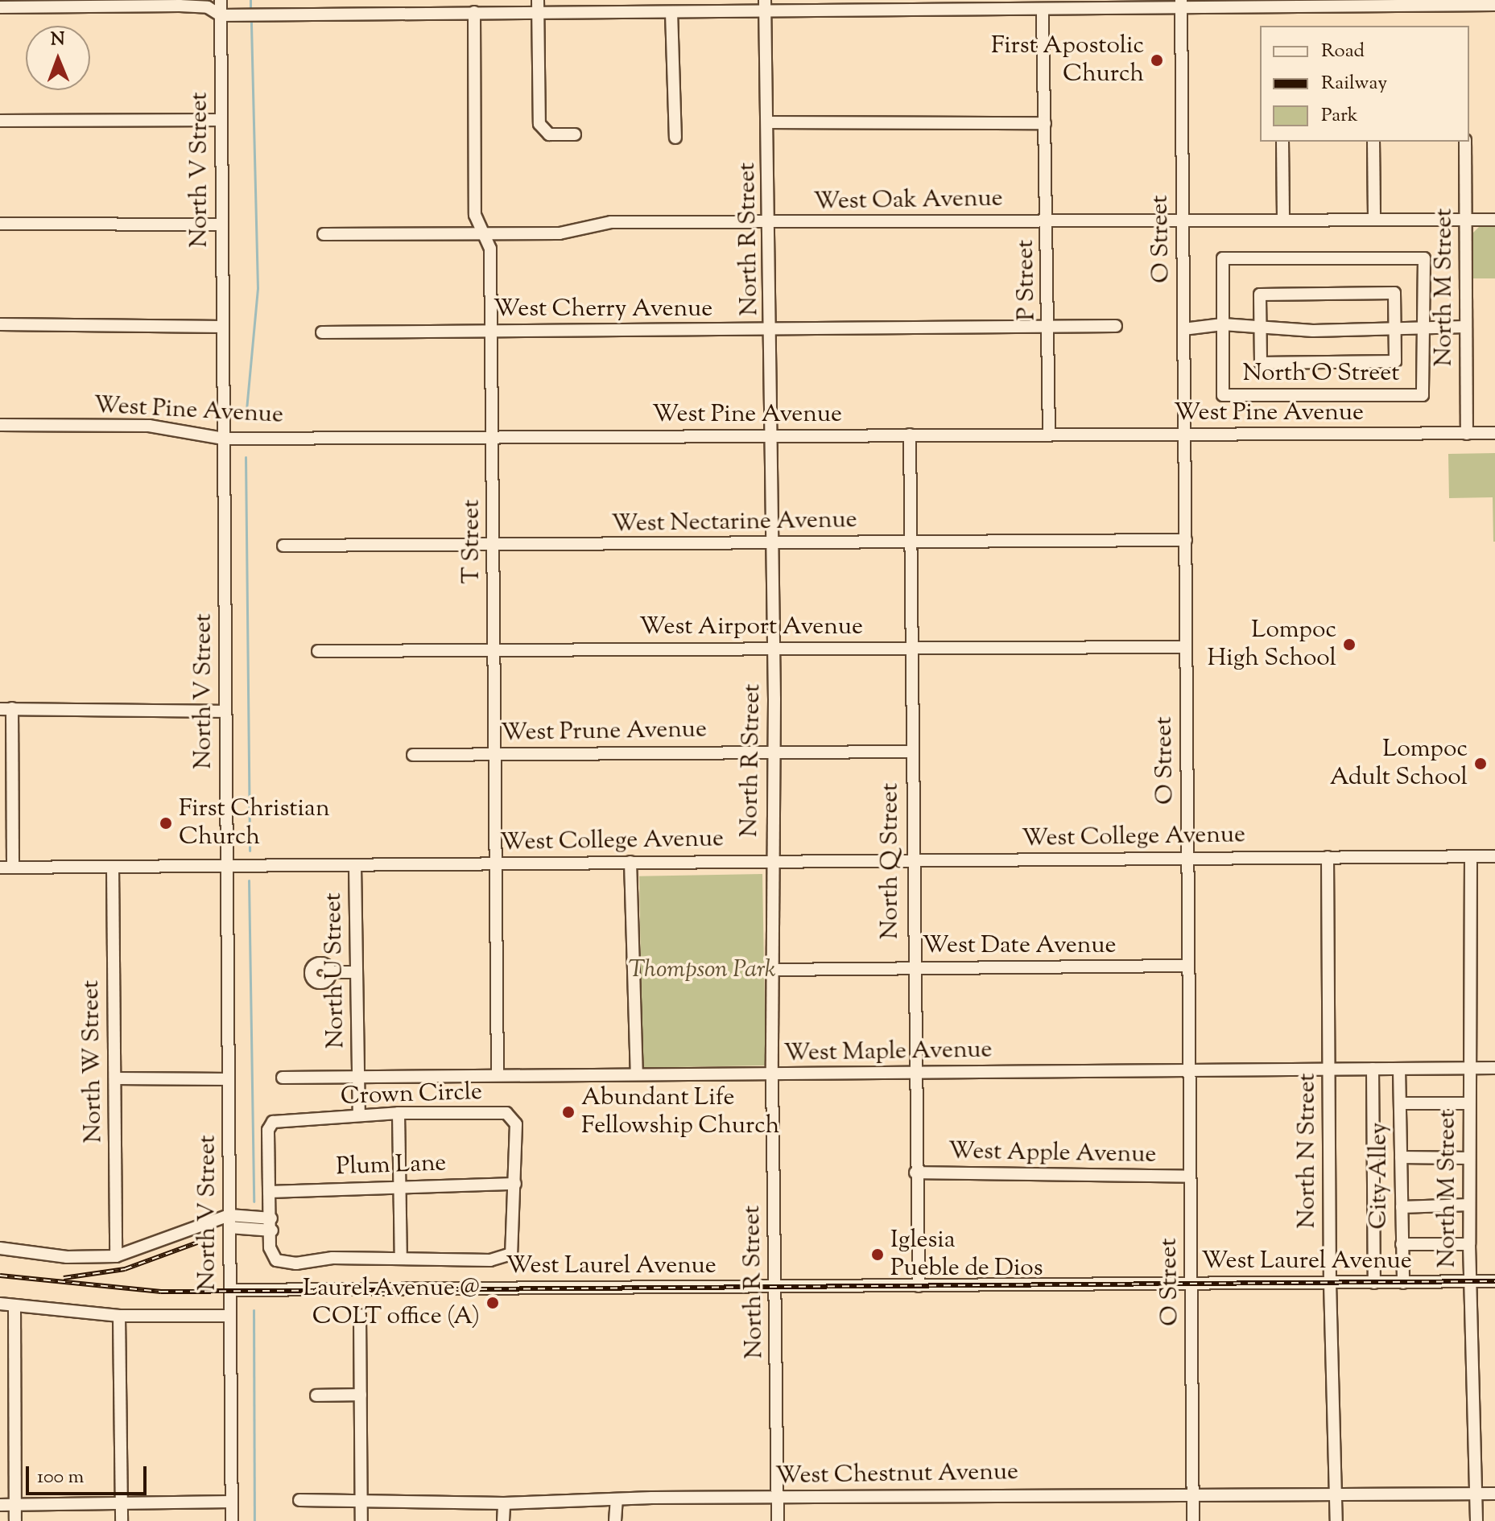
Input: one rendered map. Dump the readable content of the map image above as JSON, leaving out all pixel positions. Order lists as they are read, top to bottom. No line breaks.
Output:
{"streets":{"street":["North V Street","West Oak Avenue","North R Street","O Street","P Street","North M Street","West Cherry Avenue","North O Street","West Pine Avenue","West Nectarine Avenue","T Street","West Airport Avenue","West Prune Avenue","West College Avenue","North Q Street","West Date Avenue","North U Street","West Maple Avenue","North W Street","Crown Circle","North N Street","West Apple Avenue","Plum Lane","City Alley","West Laurel Avenue","West Chestnut Avenue"]},"crossings":[["North V Street","West Pine Avenue"],["North V Street","West College Avenue"],["North V Street","West Laurel Avenue"],["West Oak Avenue","North R Street"],["West Oak Avenue","O Street"],["West Oak Avenue","P Street"],["West Oak Avenue","North M Street"],["West Oak Avenue","T Street"],["North R Street","West Cherry Avenue"],["North R Street","West Pine Avenue"],["North R Street","West Nectarine Avenue"],["North R Street","West Airport Avenue"],["North R Street","West Prune Avenue"],["North R Street","West College Avenue"],["North R Street","West Date Avenue"],["North R Street","West Maple Avenue"],["North R Street","West Laurel Avenue"],["North R Street","West Chestnut Avenue"],["O Street","North O Street"],["O Street","West Pine Avenue"],["O Street","West Nectarine Avenue"],["O Street","West Airport Avenue"],["O Street","West College Avenue"],["O Street","West Date Avenue"],["O Street","West Maple Avenue"],["O Street","West Apple Avenue"],["O Street","West Laurel Avenue"],["O Street","West Chestnut Avenue"],["P Street","West Cherry Avenue"],["P Street","West Pine Avenue"],["North M Street","North O Street"],["North M Street","West Pine Avenue"],["North M Street","West College Avenue"],["North M Street","West Maple Avenue"],["North M Street","West Laurel Avenue"],["North M Street","West Chestnut Avenue"],["West Cherry Avenue","T Street"],["West Pine Avenue","T Street"],["West Pine Avenue","North Q Street"],["West Nectarine Avenue","T Street"],["West Nectarine Avenue","North Q Street"],["T Street","West Airport Avenue"],["T Street","West Prune Avenue"],["T Street","West College Avenue"],["T Street","West Maple Avenue"],["West Airport Avenue","North Q Street"],["West Prune Avenue","North Q Street"],["West College Avenue","North Q Street"],["West College Avenue","North U Street"],["West College Avenue","North W Street"],["West College Avenue","North N Street"],["North Q Street","West Date Avenue"],["North Q Street","West Maple Avenue"],["North Q Street","West Apple Avenue"],["North Q Street","West Laurel Avenue"],["North U Street","West Maple Avenue"],["North U Street","Crown Circle"],["West Maple Avenue","North N Street"],["West Maple Avenue","City Alley"],["Crown Circle","Plum Lane"],["North N Street","West Laurel Avenue"],["North N Street","West Chestnut Avenue"],["City Alley","West Laurel Avenue"]],"parks":["Thompson Park"],"places":["First Apostolic Church","Lompoc High School","Lompoc Adult School","First Christian Church","Abundant Life Fellowship Church","Iglesia Pueble de Dios","Laurel Avenue @ COLT office (A)"],"legend":["Road","Railway","Park"],"scale_bar":"100 m","north":"top"}
